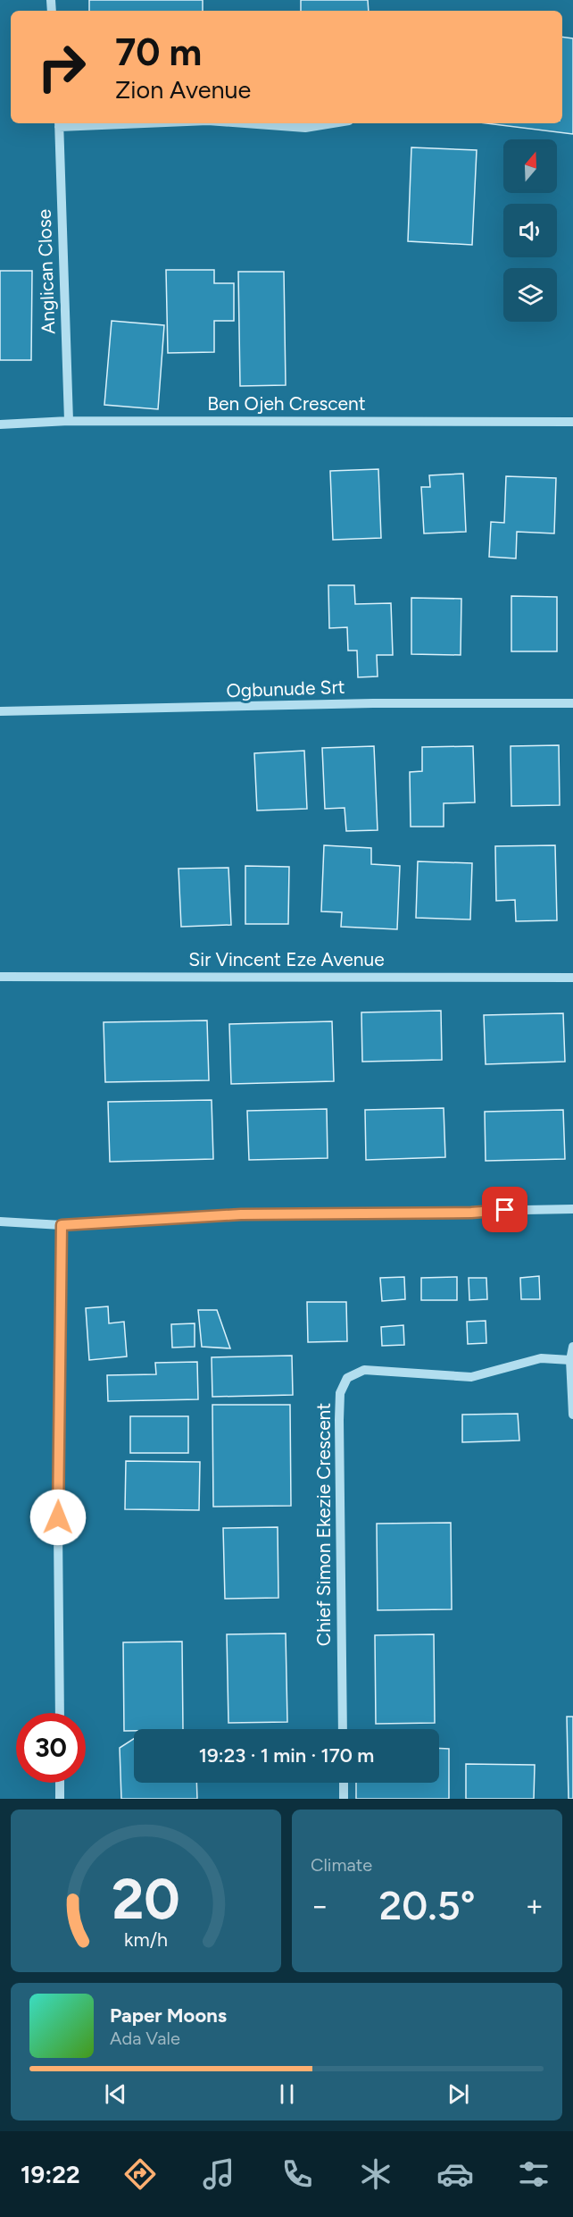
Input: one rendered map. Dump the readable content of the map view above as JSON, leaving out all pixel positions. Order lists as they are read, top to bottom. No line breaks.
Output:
{"streets":{"street":["Anglican Close","Ben Ojeh Crescent","Ogbunude Srt","Sir Vincent Eze Avenue","Chief Simon Ekezie Crescent"]},"crossings":[["Anglican Close","Ben Ojeh Crescent"]],"north":"top","page":{"turn":["70 m","Zion Avenue"],"limit":"30","trip":"19:23 · 1 min · 170 m","tile":"Climate","heat":["−","20.5°","+"],"song":["Paper Moons","Ada Vale"],"tabs":"19:22","gauge":["20","km/h"]}}
